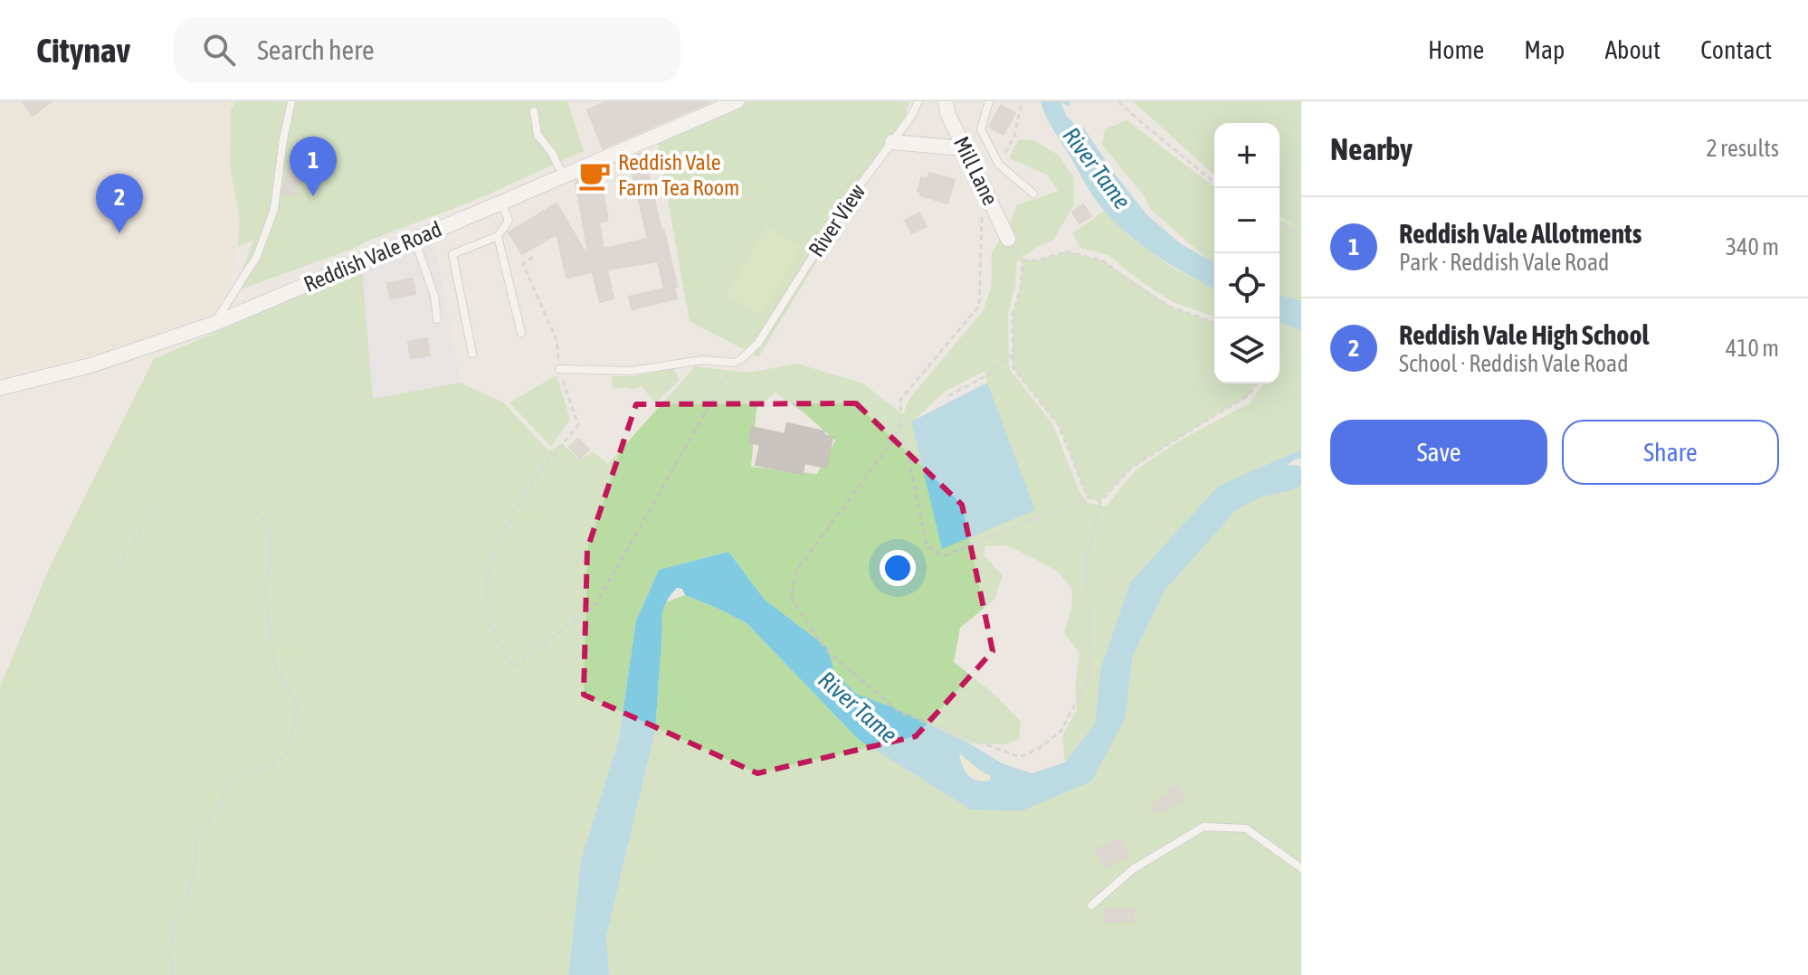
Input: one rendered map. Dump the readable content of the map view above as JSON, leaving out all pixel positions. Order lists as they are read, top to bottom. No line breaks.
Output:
{"streets":{"street":["Mill Lane","Reddish Vale Road"],"lane":["River View"]},"water":["River Tame"],"places":{"cafe":["Reddish Vale Farm Tea Room"]},"page":{"header":"Citynav","search":"Search here","nav":["Home","Map","About","Contact"],"heading":["Nearby","2 results"],"map_buttons":["+","−"],"pins":["1","2"],"list":[{"mark":"1","name":"Reddish Vale Allotments","note":"Park · Reddish Vale Road","value":"340 m"},{"mark":"2","name":"Reddish Vale High School","note":"School · Reddish Vale Road","value":"410 m"}],"buttons":["Save","Share"]}}
